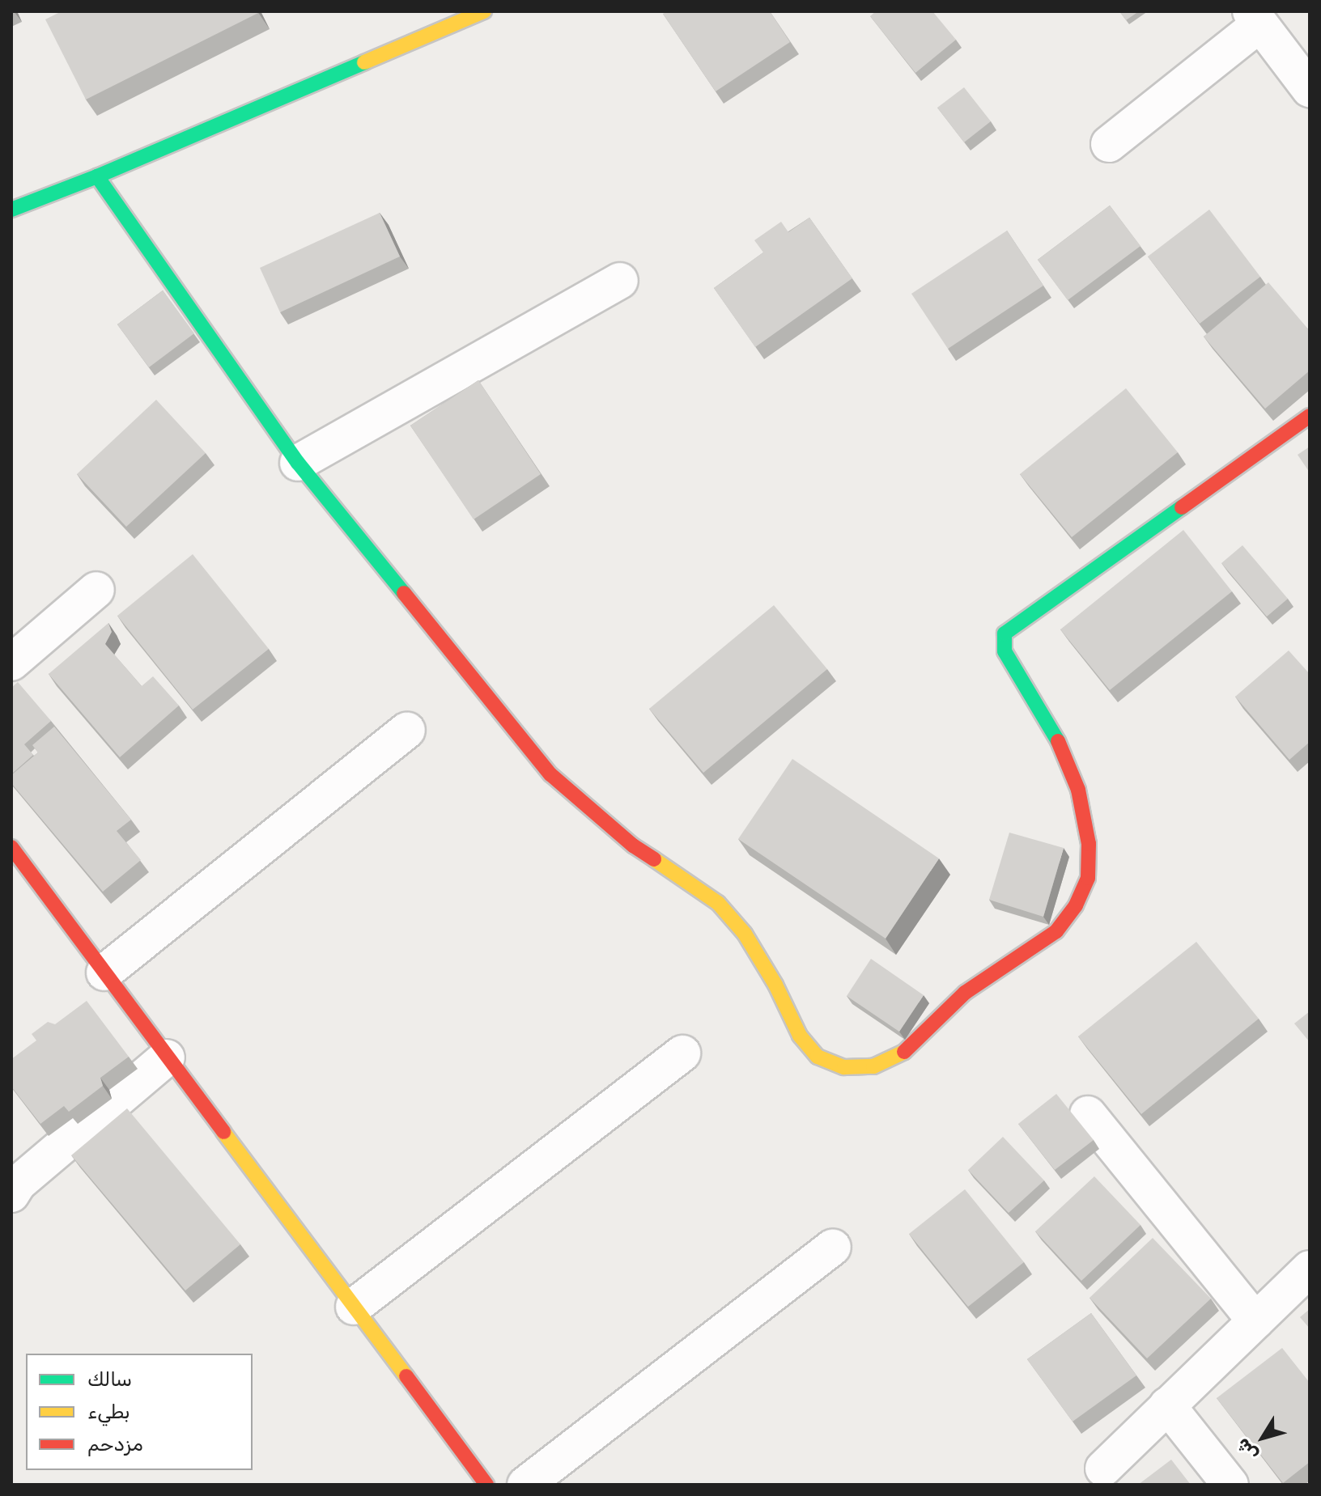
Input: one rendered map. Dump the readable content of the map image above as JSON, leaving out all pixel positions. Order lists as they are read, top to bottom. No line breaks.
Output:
{"legend":["سالك","بطيء","مزدحم"],"north":"bottom left"}
